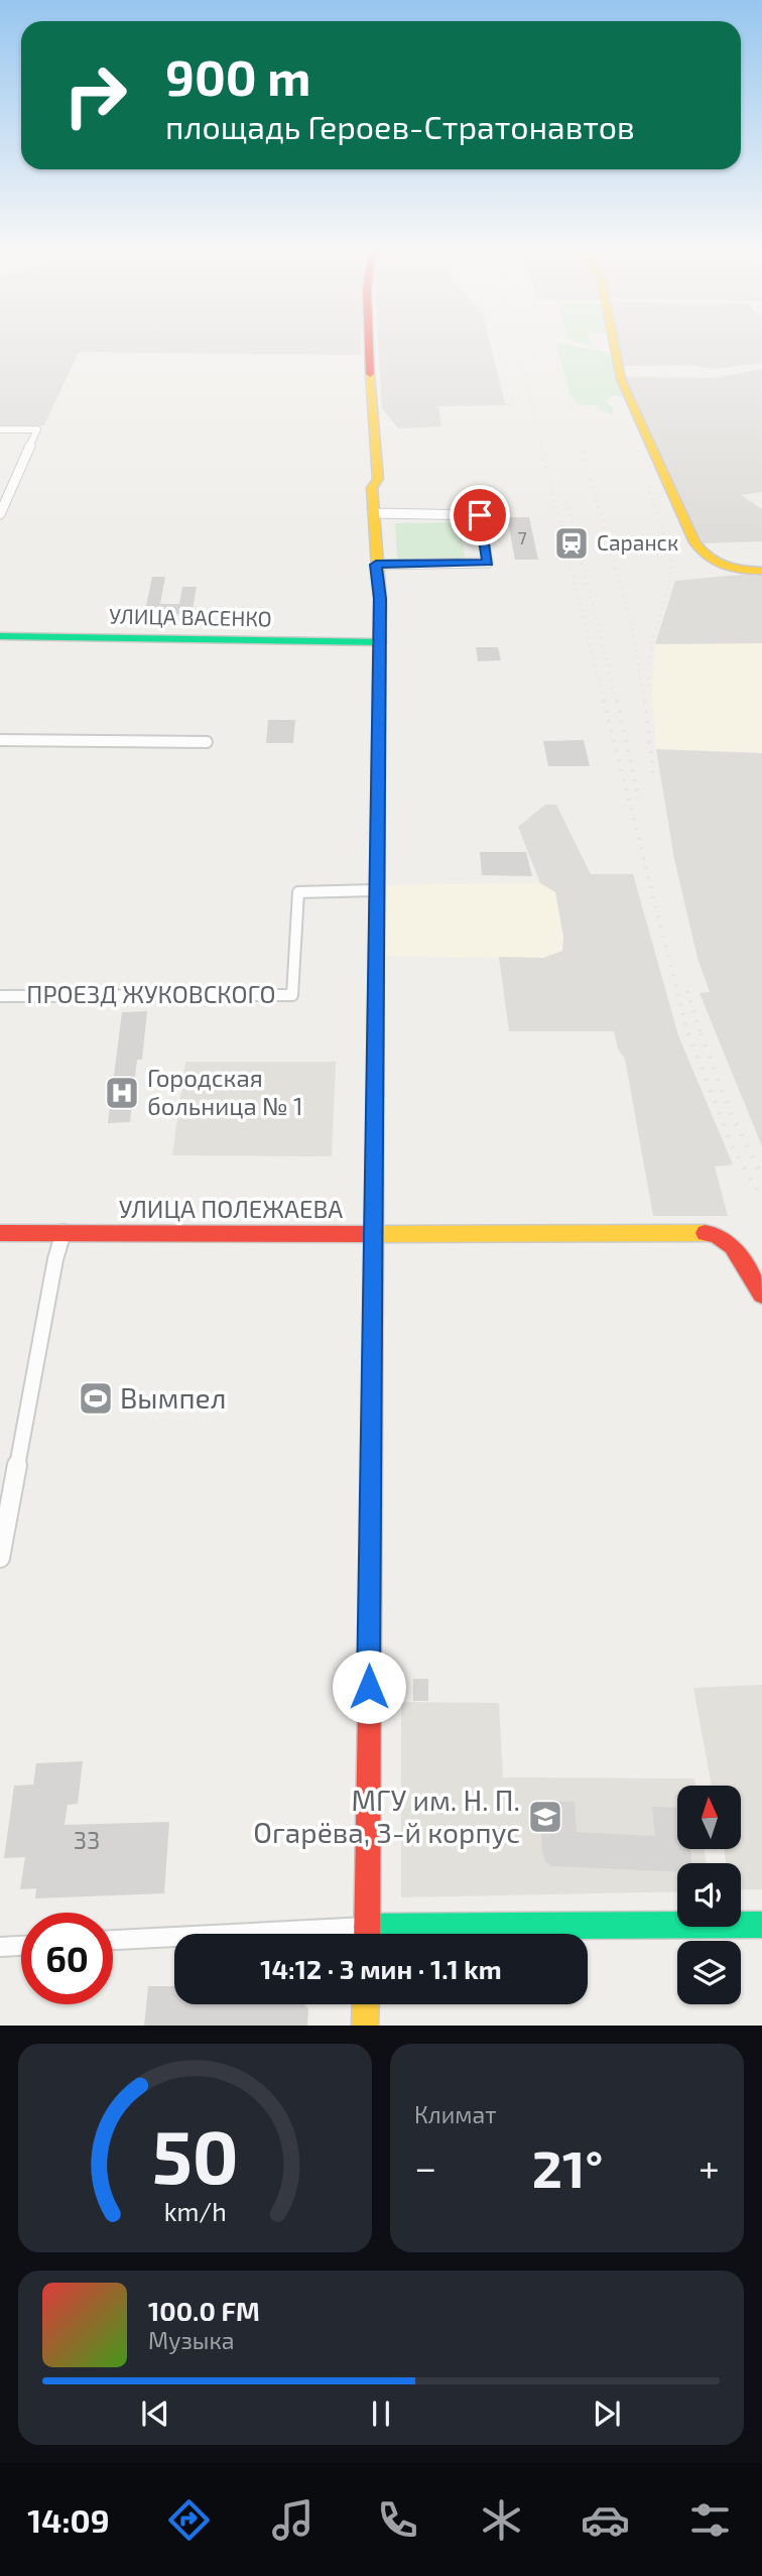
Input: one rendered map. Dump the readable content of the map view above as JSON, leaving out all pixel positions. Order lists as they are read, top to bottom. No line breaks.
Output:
{"streets":{"main road":["УЛИЦА ВАСЕНКО","УЛИЦА ПОЛЕЖАЕВА"],"street":["ПРОЕЗД ЖУКОВСКОГО"]},"places":{"station":["Саранск"],"hospital":["Городская больница № 1"],"sports":["Вымпел"],"school or university":["МГУ им. Н. П. Огарёва, 3-й корпус"]},"house_numbers":["7","33"],"north":"top","page":{"turn":["900 m","площадь Героев-Стратонавтов"],"limit":"60","trip":"14:12 · 3 мин · 1.1 km","tile":"Климат","heat":["−","21°","+"],"song":["100.0 FM","Музыка"],"tabs":"14:09","gauge":["50","km/h"]}}
